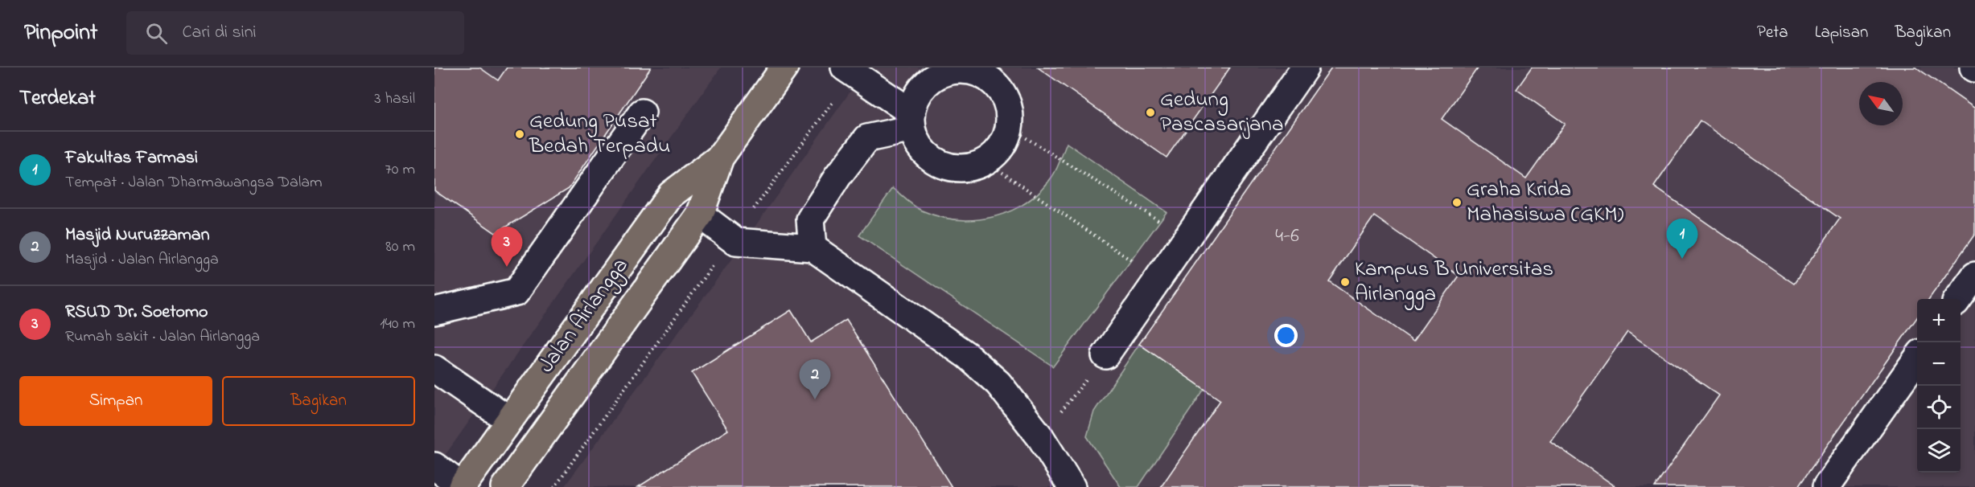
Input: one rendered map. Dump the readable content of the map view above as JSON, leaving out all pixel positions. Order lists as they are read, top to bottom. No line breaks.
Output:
{"streets":{"main road":["Jalan Airlangga"]},"places":["Gedung Pascasarjana","Gedung Pusat Bedah Terpadu","Graha Krida Mahasiswa (GKM)","Kampus B Universitas Airlangga"],"house_numbers":["4-6"],"north":"top left","page":{"header":"Pinpoint","search":"Cari di sini","nav":["Peta","Lapisan","Bagikan"],"heading":["Terdekat","3 hasil"],"list":[{"mark":"1","name":"Fakultas Farmasi","note":"Tempat · Jalan Dharmawangsa Dalam","value":"70 m"},{"mark":"2","name":"Masjid Nuruzzaman","note":"Masjid · Jalan Airlangga","value":"80 m"},{"mark":"3","name":"RSUD Dr. Soetomo","note":"Rumah sakit · Jalan Airlangga","value":"140 m"}],"pins":["1","3","2"],"map_buttons":["+","−"],"buttons":["Simpan","Bagikan"]}}
